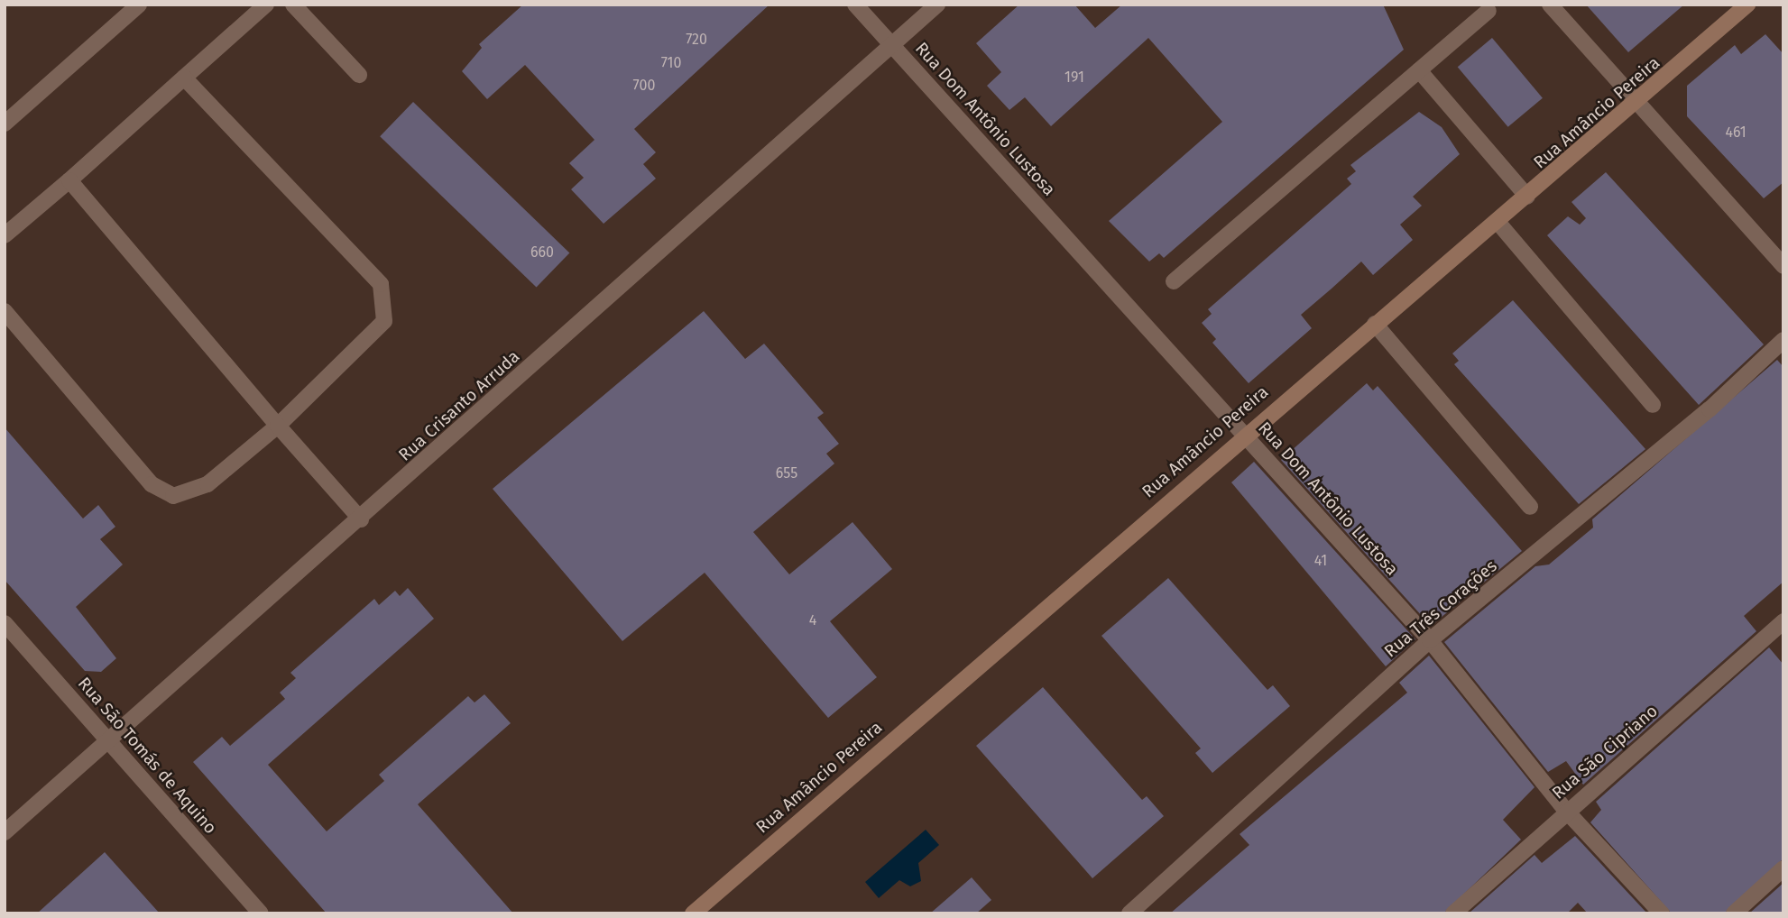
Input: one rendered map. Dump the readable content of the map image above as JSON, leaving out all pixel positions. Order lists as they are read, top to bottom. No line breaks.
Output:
{"streets":{"street":["Rua Amâncio Pereira","Rua Dom Antônio Lustosa","Rua Crisanto Arruda","Rua Três Corações","Rua São Cipriano","Rua São Tomás de Aquino"]},"crossings":[["Rua Amâncio Pereira","Rua Dom Antônio Lustosa"],["Rua Dom Antônio Lustosa","Rua Crisanto Arruda"],["Rua Dom Antônio Lustosa","Rua Três Corações"],["Rua Dom Antônio Lustosa","Rua São Cipriano"],["Rua Crisanto Arruda","Rua São Tomás de Aquino"]],"house_numbers":["720","710","191","700","461","660","655","41","4"]}
